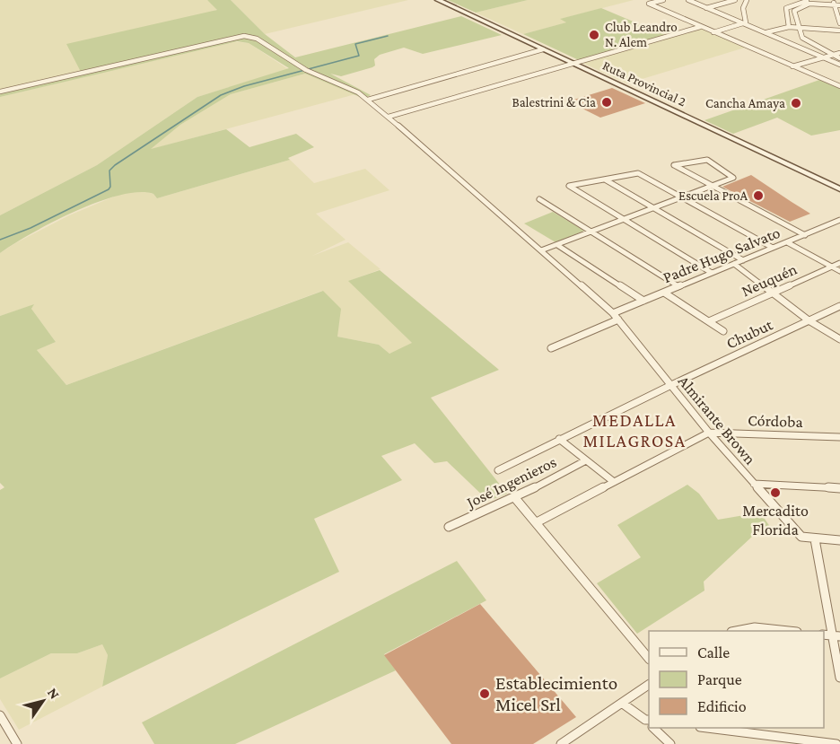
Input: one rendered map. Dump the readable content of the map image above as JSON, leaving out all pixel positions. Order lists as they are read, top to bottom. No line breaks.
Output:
{"streets":{"main road":["Ruta Provincial 2"],"street":["Padre Hugo Salvato","Neuquén","Chubut","Almirante Brown","Córdoba","José Ingenieros"]},"crossings":[["Padre Hugo Salvato","Almirante Brown"],["Chubut","Almirante Brown"],["Almirante Brown","Córdoba"]],"districts":["MEDALLA MILAGROSA"],"places":["Club Leandro N. Alem","Balestrini & Cia","Cancha Amaya","Escuela ProA","Mercadito Florida","Establecimiento Micel Srl"],"legend":["Calle","Parque","Edificio"],"north":"top right"}
